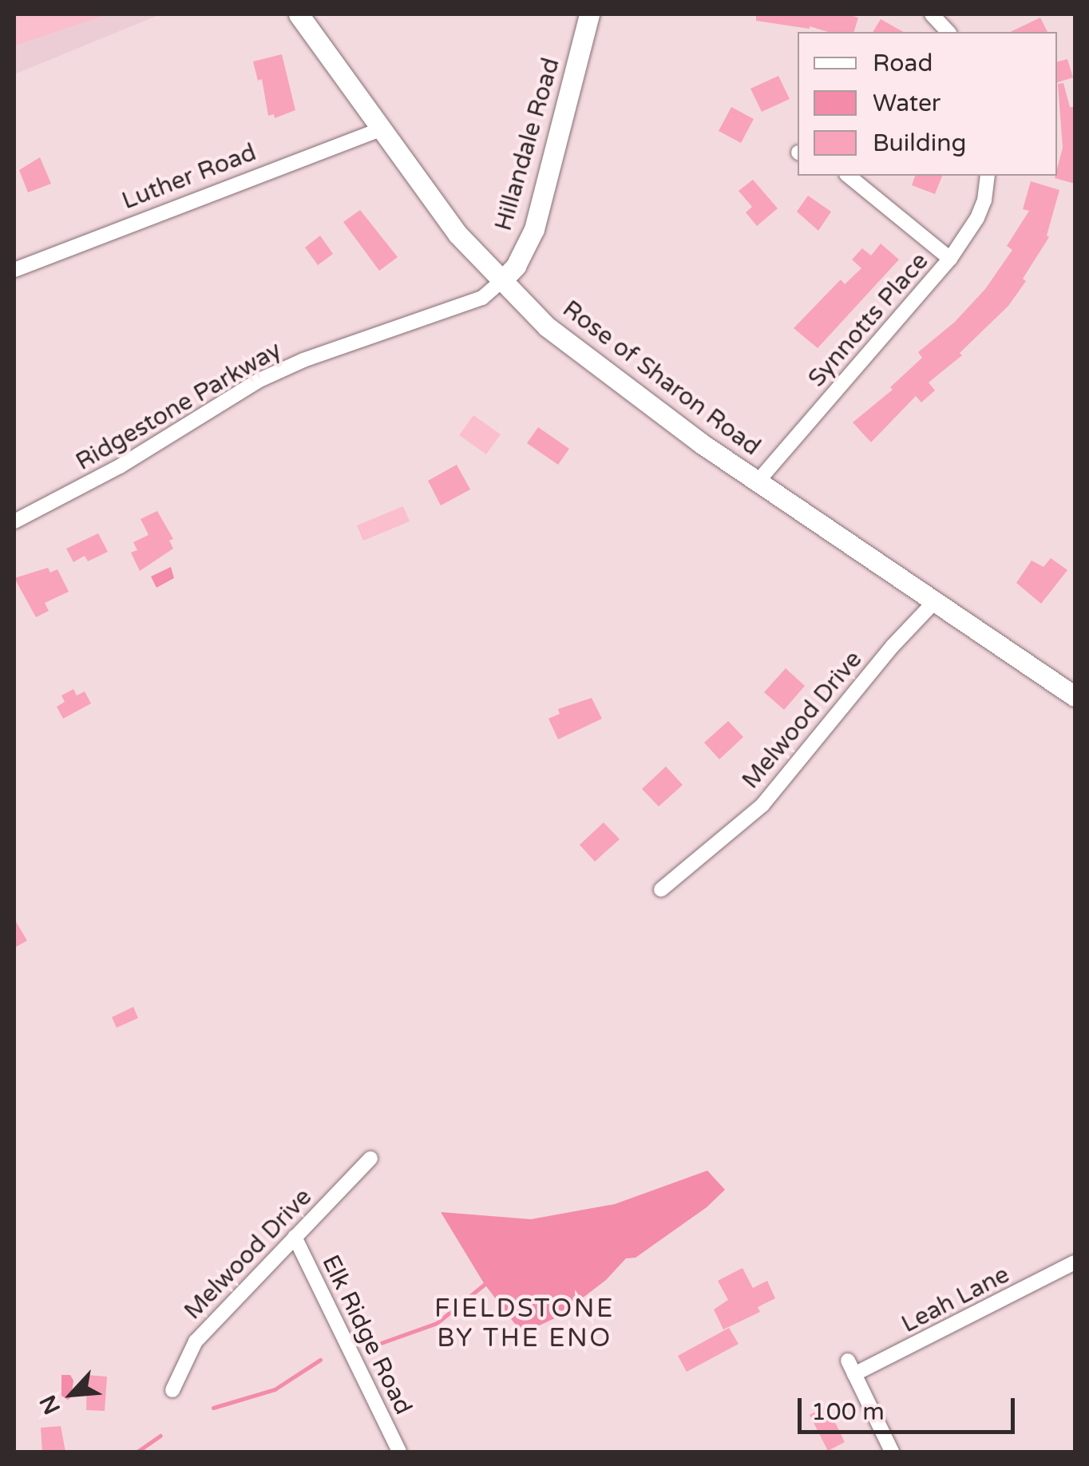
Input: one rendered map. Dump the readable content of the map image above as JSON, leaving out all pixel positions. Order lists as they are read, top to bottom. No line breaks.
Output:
{"streets":{"street":["Hillandale Road","Luther Road","Synnotts Place","Rose of Sharon Road","Ridgestone Parkway","Melwood Drive","Leah Lane","Elk Ridge Road"]},"crossings":[["Hillandale Road","Rose of Sharon Road"],["Hillandale Road","Ridgestone Parkway"],["Luther Road","Rose of Sharon Road"],["Synnotts Place","Rose of Sharon Road"],["Rose of Sharon Road","Ridgestone Parkway"],["Rose of Sharon Road","Melwood Drive"],["Melwood Drive","Elk Ridge Road"]],"districts":["FIELDSTONE BY THE ENO"],"legend":["Road","Water","Building"],"scale_bar":"100 m","north":"bottom left"}
